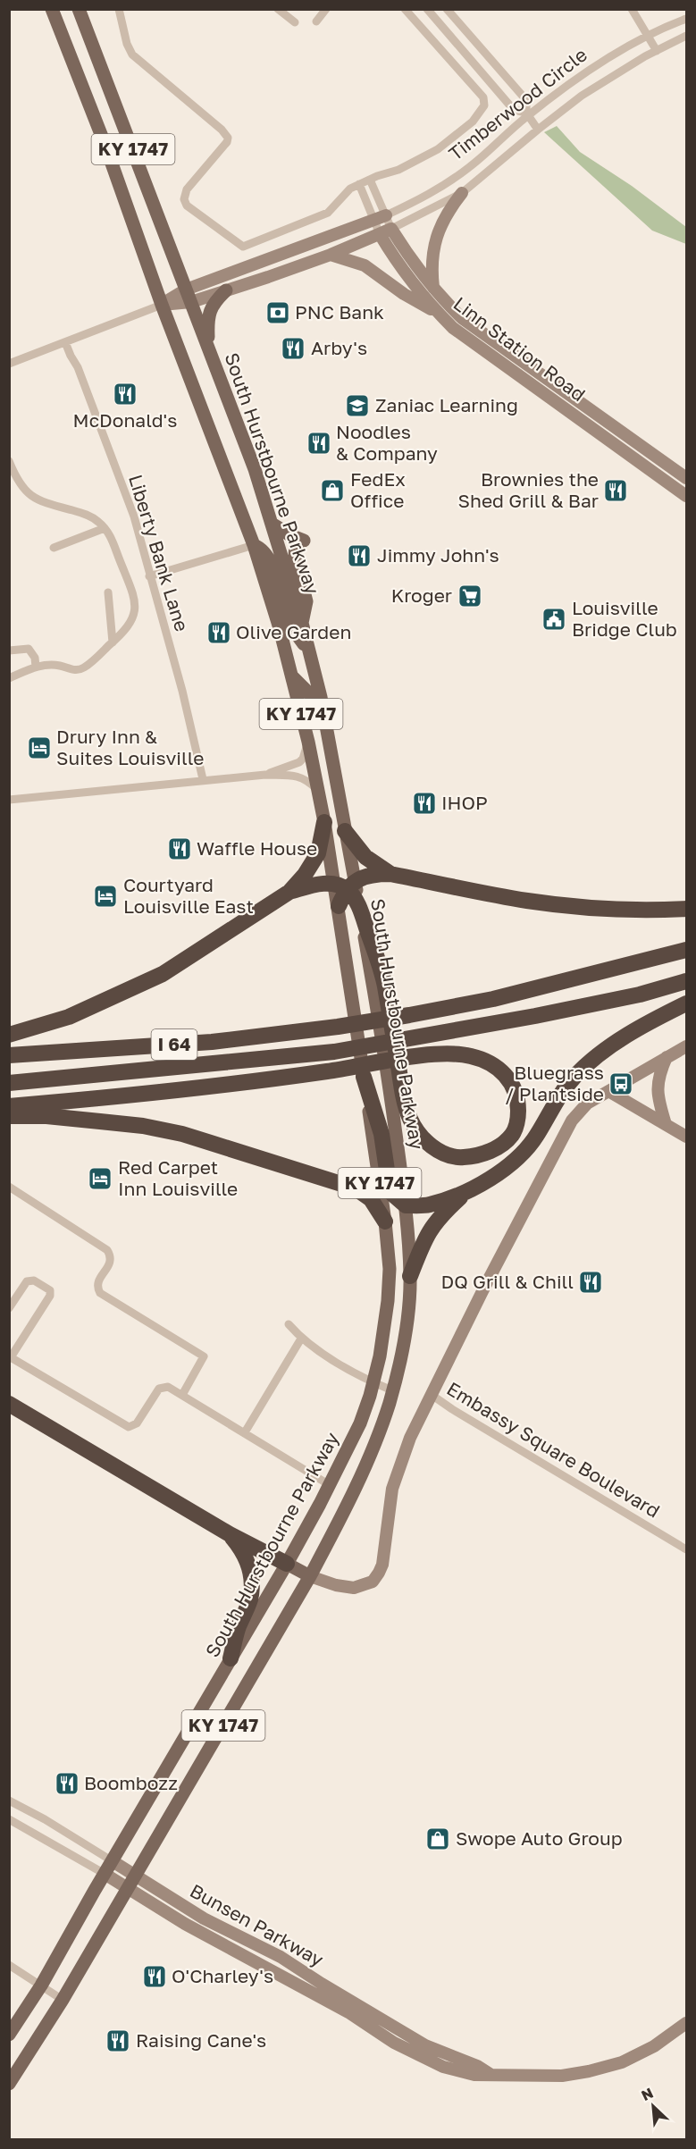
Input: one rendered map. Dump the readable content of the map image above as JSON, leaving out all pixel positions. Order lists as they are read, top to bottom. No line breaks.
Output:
{"streets":{"highway":["I 64"],"main road":["KY 1747","South Hurstbourne Parkway"],"street":["Timberwood Circle","Linn Station Road","Liberty Bank Lane","Embassy Square Boulevard","Bunsen Parkway"]},"crossings":[["Timberwood Circle","Linn Station Road"],["Timberwood Circle","South Hurstbourne Parkway"],["KY 1747","South Hurstbourne Parkway"],["South Hurstbourne Parkway","Bunsen Parkway"]],"places":{"bank":["PNC Bank"],"restaurant":["Arby's","McDonald's","Noodles & Company","Brownies the Shed Grill & Bar","Jimmy John's","Olive Garden","IHOP","Waffle House","DQ Grill & Chill","Boombozz","O'Charley's","Raising Cane's"],"school or university":["Zaniac Learning"],"shop":["FedEx Office","Swope Auto Group"],"supermarket":["Kroger"],"public building":["Louisville Bridge Club"],"hotel":["Drury Inn & Suites Louisville","Courtyard Louisville East","Red Carpet Inn Louisville"],"bus stop":["Bluegrass / Plantside"]},"north":"top left"}
